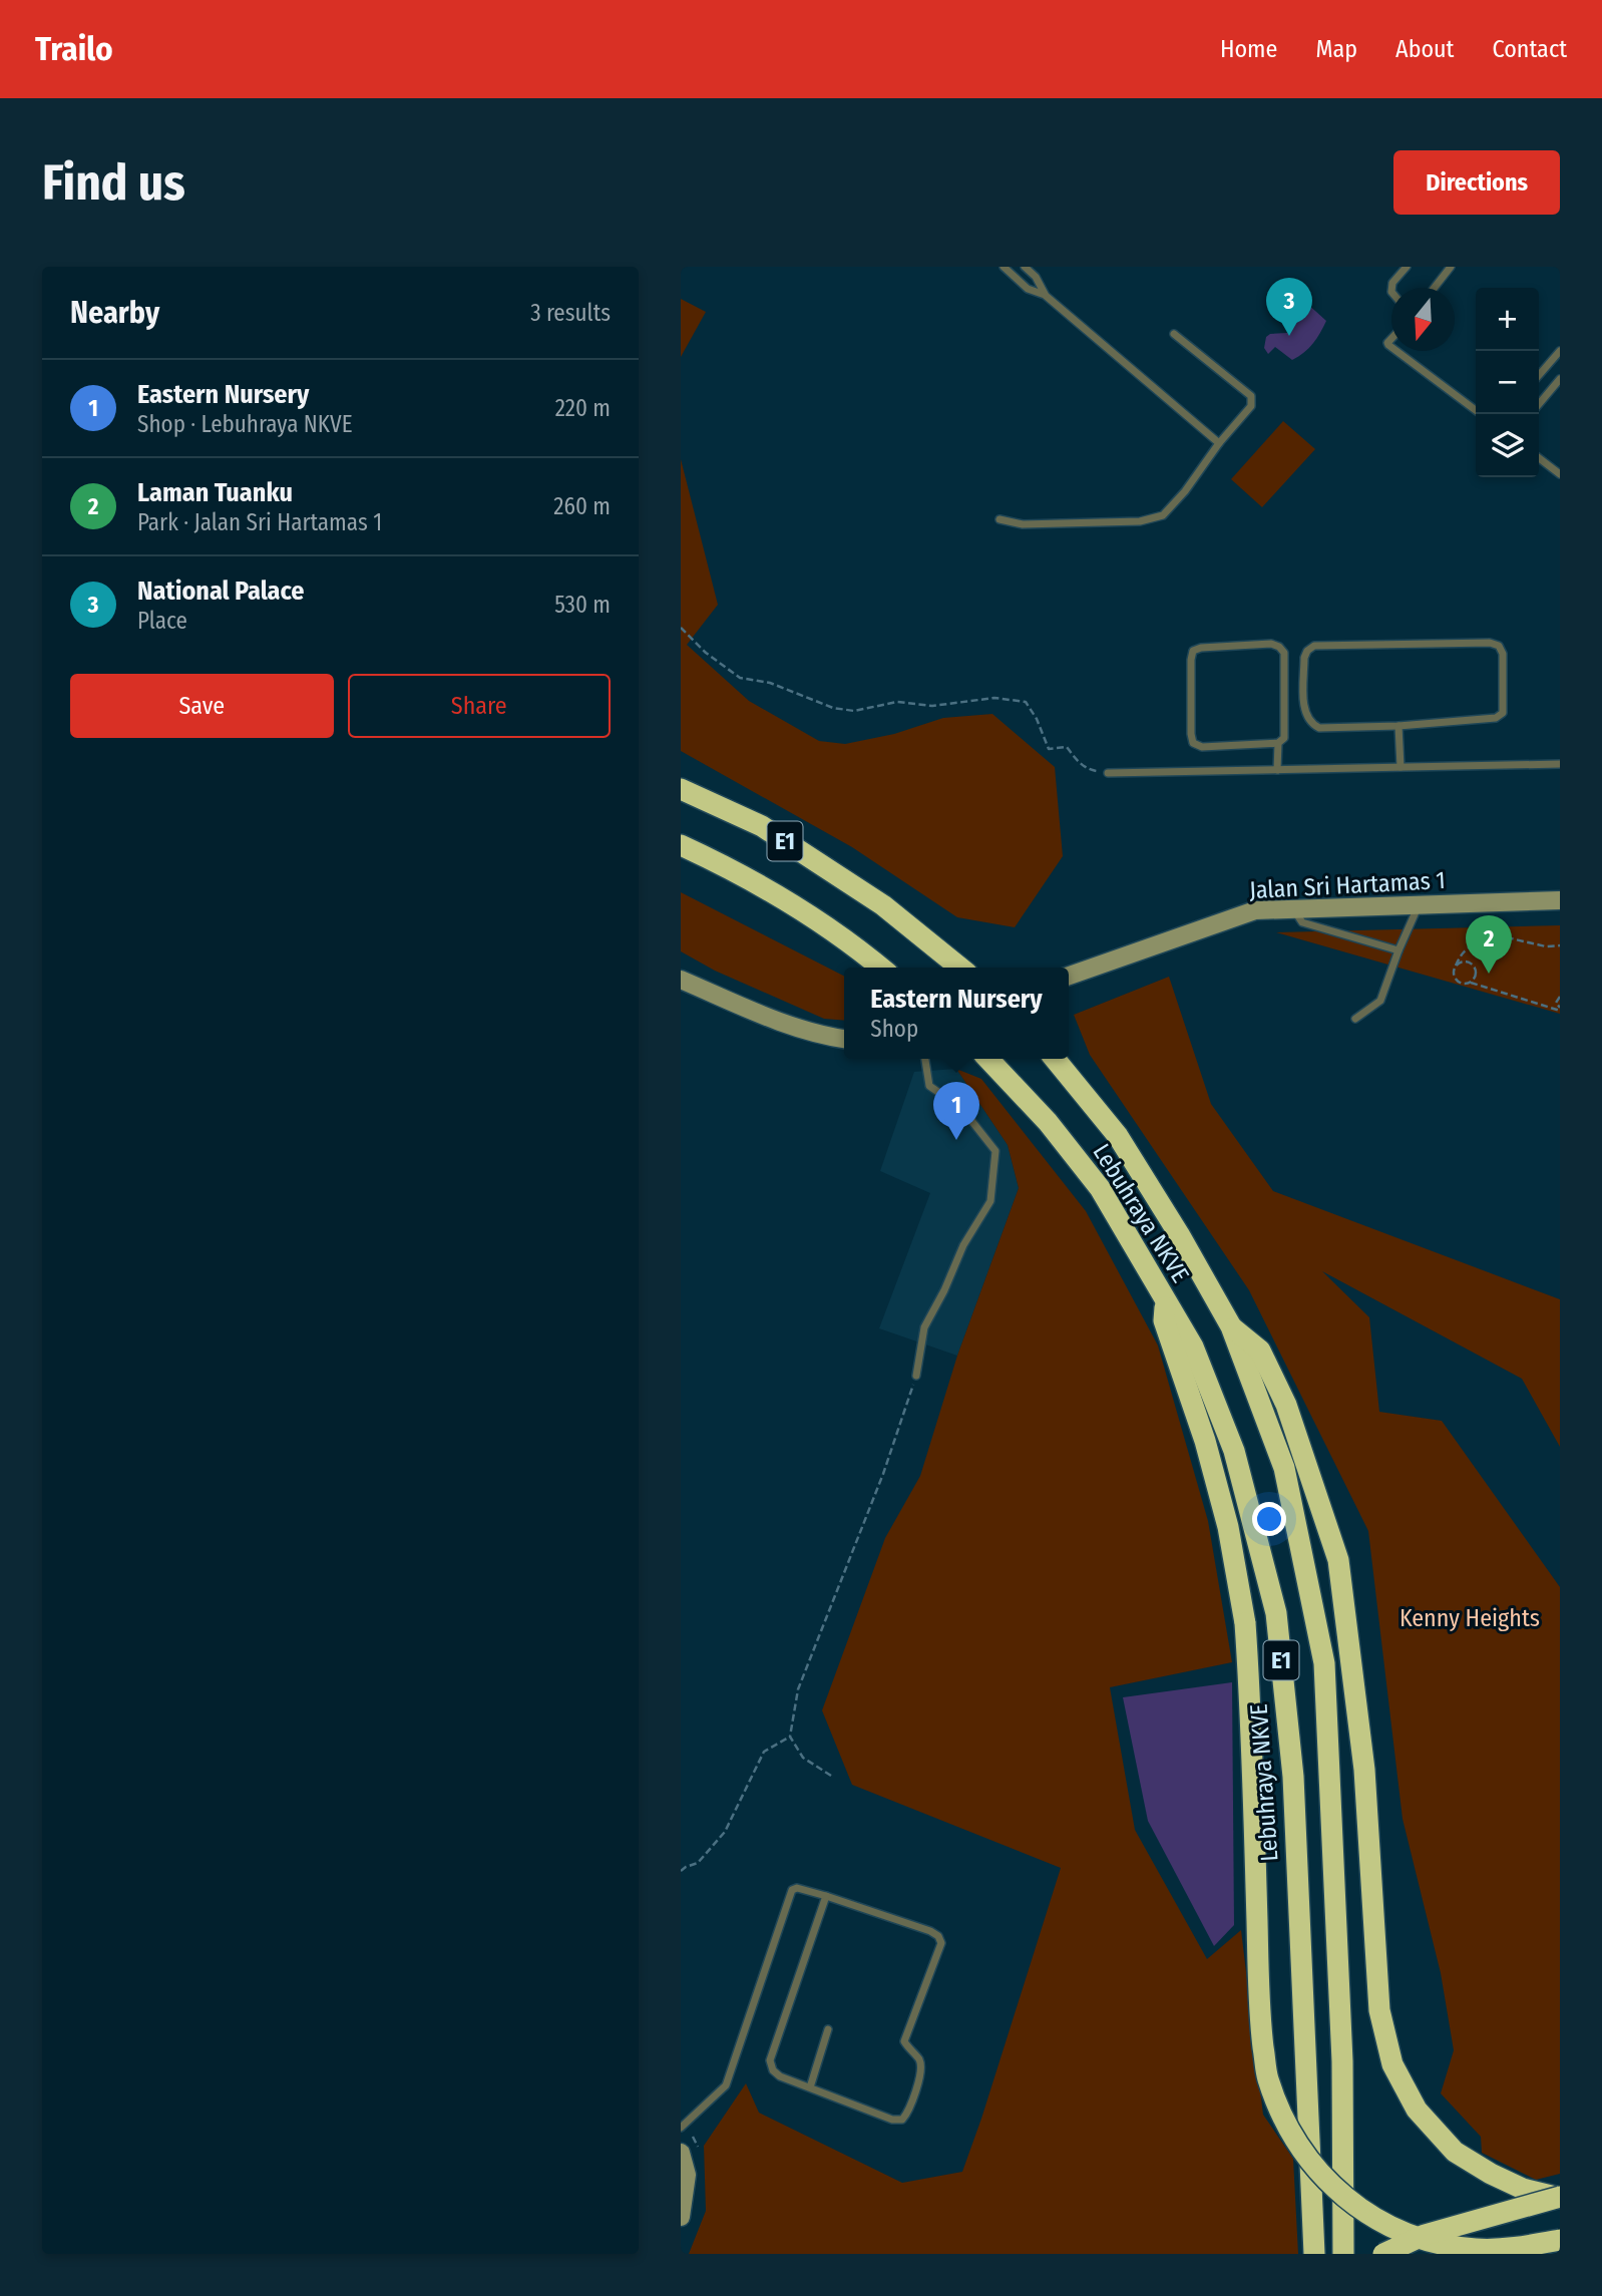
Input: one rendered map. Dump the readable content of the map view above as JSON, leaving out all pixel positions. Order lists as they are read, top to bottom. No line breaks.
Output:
{"streets":{"highway":["E1","Lebuhraya NKVE"],"street":["Jalan Sri Hartamas 1"]},"parks":["Kenny Heights"],"north":"bottom","page":{"header":"Trailo","nav":["Home","Map","About","Contact"],"buttons":["Directions",["Save","Share"]],"title":"Find us","heading":["Nearby","3 results"],"pins":["3","2","1"],"map_buttons":["+","−"],"list":[{"mark":"1","name":"Eastern Nursery","note":"Shop · Lebuhraya NKVE","value":"220 m"},{"mark":"2","name":"Laman Tuanku","note":"Park · Jalan Sri Hartamas 1","value":"260 m"},{"mark":"3","name":"National Palace","note":"Place","value":"530 m"}],"popup":["Eastern Nursery","Shop"]}}
